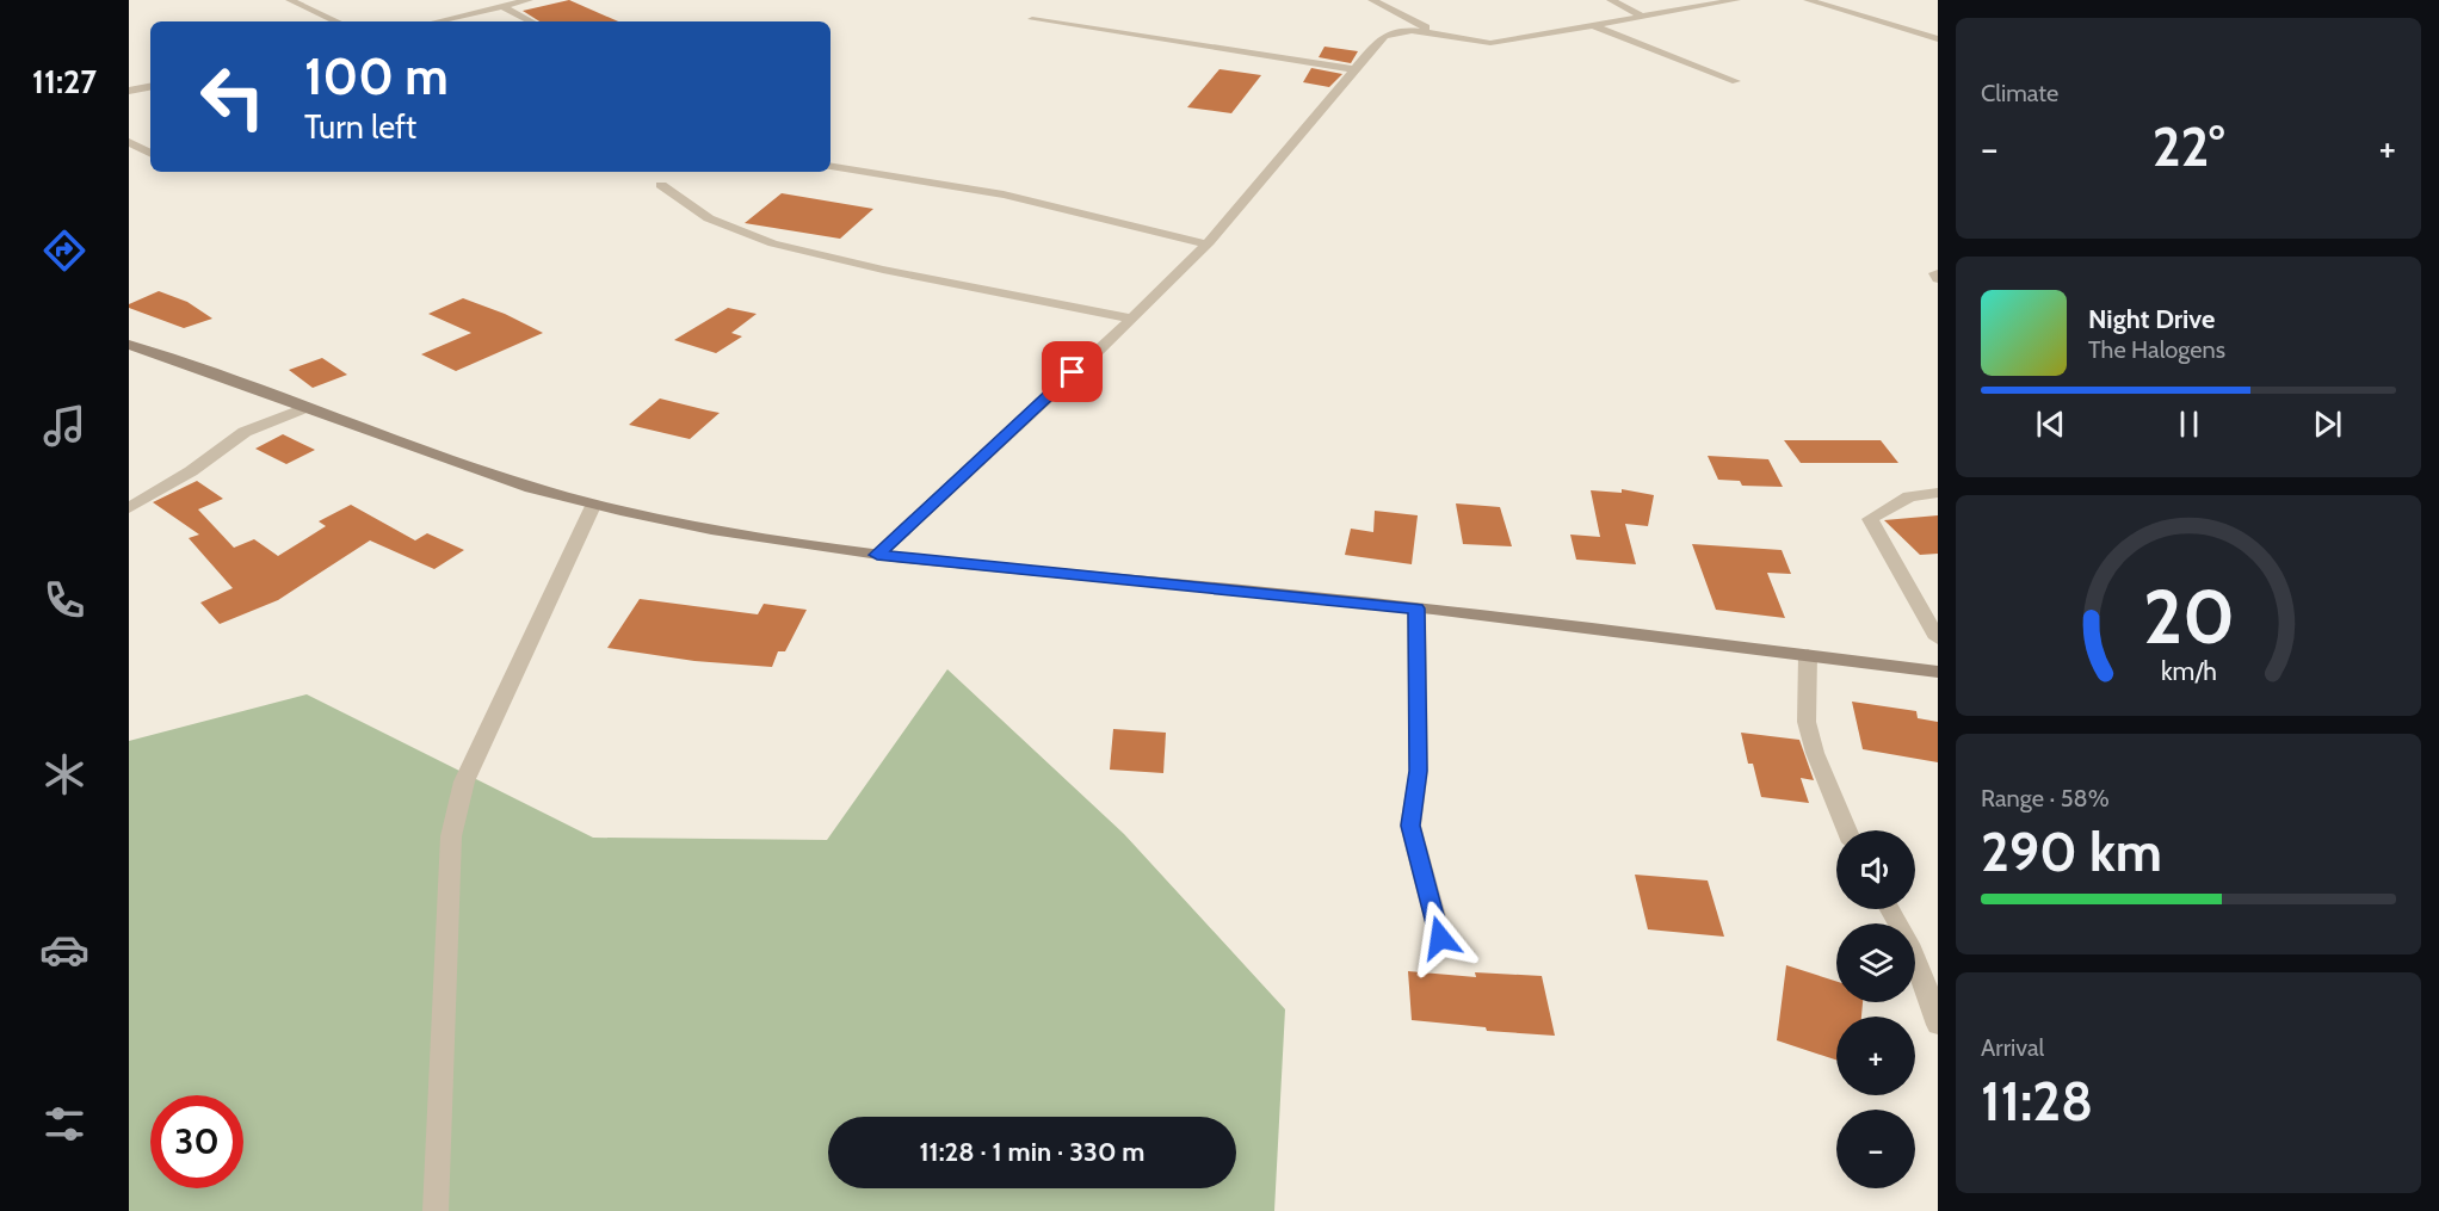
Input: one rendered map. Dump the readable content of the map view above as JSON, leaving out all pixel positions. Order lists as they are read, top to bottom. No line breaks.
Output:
{"page":{"tabs":"11:27","tile":["Climate",["Range · 58%","290 km"],["Arrival","11:28"]],"turn":["100 m","Turn left"],"heat":["−","22°","+"],"song":["Night Drive","The Halogens"],"map_buttons":["+","−"],"limit":"30","trip":"11:28 · 1 min · 330 m","gauge":["20","km/h"]}}
